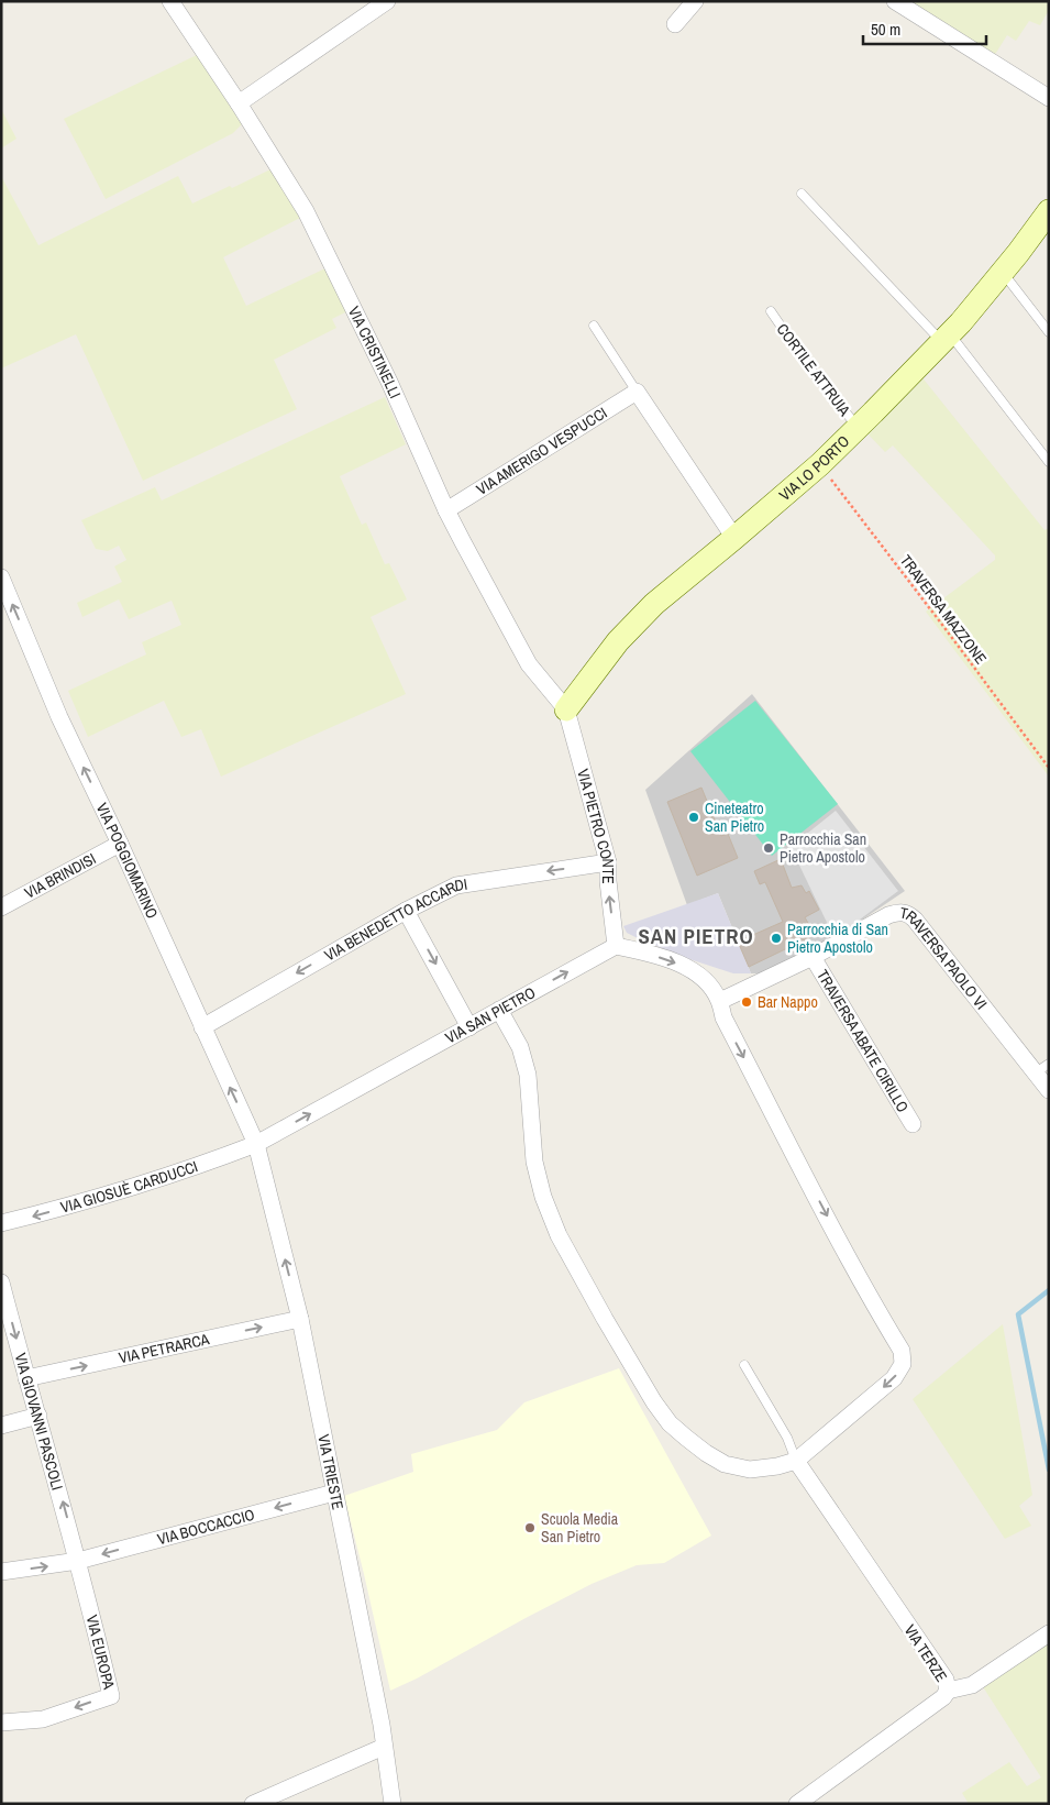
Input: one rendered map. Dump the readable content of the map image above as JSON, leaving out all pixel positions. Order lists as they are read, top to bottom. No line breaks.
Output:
{"streets":{"street":["VIA CRISTINELLI","VIA AMERIGO VESPUCCI","VIA LO PORTO","VIA PIETRO CONTE","VIA POGGIOMARINO","VIA BRINDISI","VIA BENEDETTO ACCARDI","TRAVERSA PAOLO VI","VIA SAN PIETRO","TRAVERSA ABATE CIRILLO","VIA GIOSUÈ CARDUCCI","VIA PETRARCA","VIA GIOVANNI PASCOLI","VIA TRIESTE","VIA BOCCACCIO","VIA EUROPA","VIA TERZE"],"lane":["CORTILE ATTRUIA"],"path":["TRAVERSA MAZZONE"]},"crossings":[["VIA CRISTINELLI","VIA AMERIGO VESPUCCI"],["VIA CRISTINELLI","VIA LO PORTO"],["VIA CRISTINELLI","VIA PIETRO CONTE"],["CORTILE ATTRUIA","VIA LO PORTO"],["VIA LO PORTO","TRAVERSA MAZZONE"],["VIA LO PORTO","VIA PIETRO CONTE"],["VIA PIETRO CONTE","VIA BENEDETTO ACCARDI"],["VIA PIETRO CONTE","VIA SAN PIETRO"],["VIA POGGIOMARINO","VIA BRINDISI"],["VIA POGGIOMARINO","VIA BENEDETTO ACCARDI"],["VIA POGGIOMARINO","VIA SAN PIETRO"],["VIA POGGIOMARINO","VIA GIOSUÈ CARDUCCI"],["VIA POGGIOMARINO","VIA TRIESTE"],["TRAVERSA PAOLO VI","TRAVERSA ABATE CIRILLO"],["VIA SAN PIETRO","VIA GIOSUÈ CARDUCCI"],["VIA SAN PIETRO","VIA TRIESTE"],["VIA GIOSUÈ CARDUCCI","VIA TRIESTE"],["VIA PETRARCA","VIA GIOVANNI PASCOLI"],["VIA PETRARCA","VIA TRIESTE"],["VIA GIOVANNI PASCOLI","VIA BOCCACCIO"],["VIA GIOVANNI PASCOLI","VIA EUROPA"],["VIA TRIESTE","VIA BOCCACCIO"],["VIA BOCCACCIO","VIA EUROPA"]],"one_way":["VIA POGGIOMARINO","VIA BENEDETTO ACCARDI","VIA SAN PIETRO","VIA GIOSUÈ CARDUCCI","VIA PETRARCA"],"districts":["SAN PIETRO"],"places":["Cineteatro San Pietro","Parrocchia San Pietro Apostolo","Parrocchia di San Pietro Apostolo","Bar Nappo","Scuola Media San Pietro"],"scale_bar":"50 m"}
